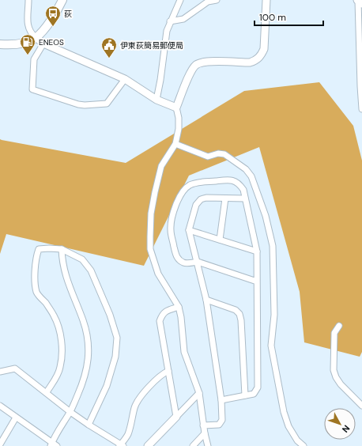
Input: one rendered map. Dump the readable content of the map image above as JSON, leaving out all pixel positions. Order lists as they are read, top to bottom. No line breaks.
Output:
{"places":{"bus stop":["荻"],"fuel station":["ENEOS"],"public building":["伊東荻簡易郵便局"]},"scale_bar":"100 m","north":"bottom right"}
